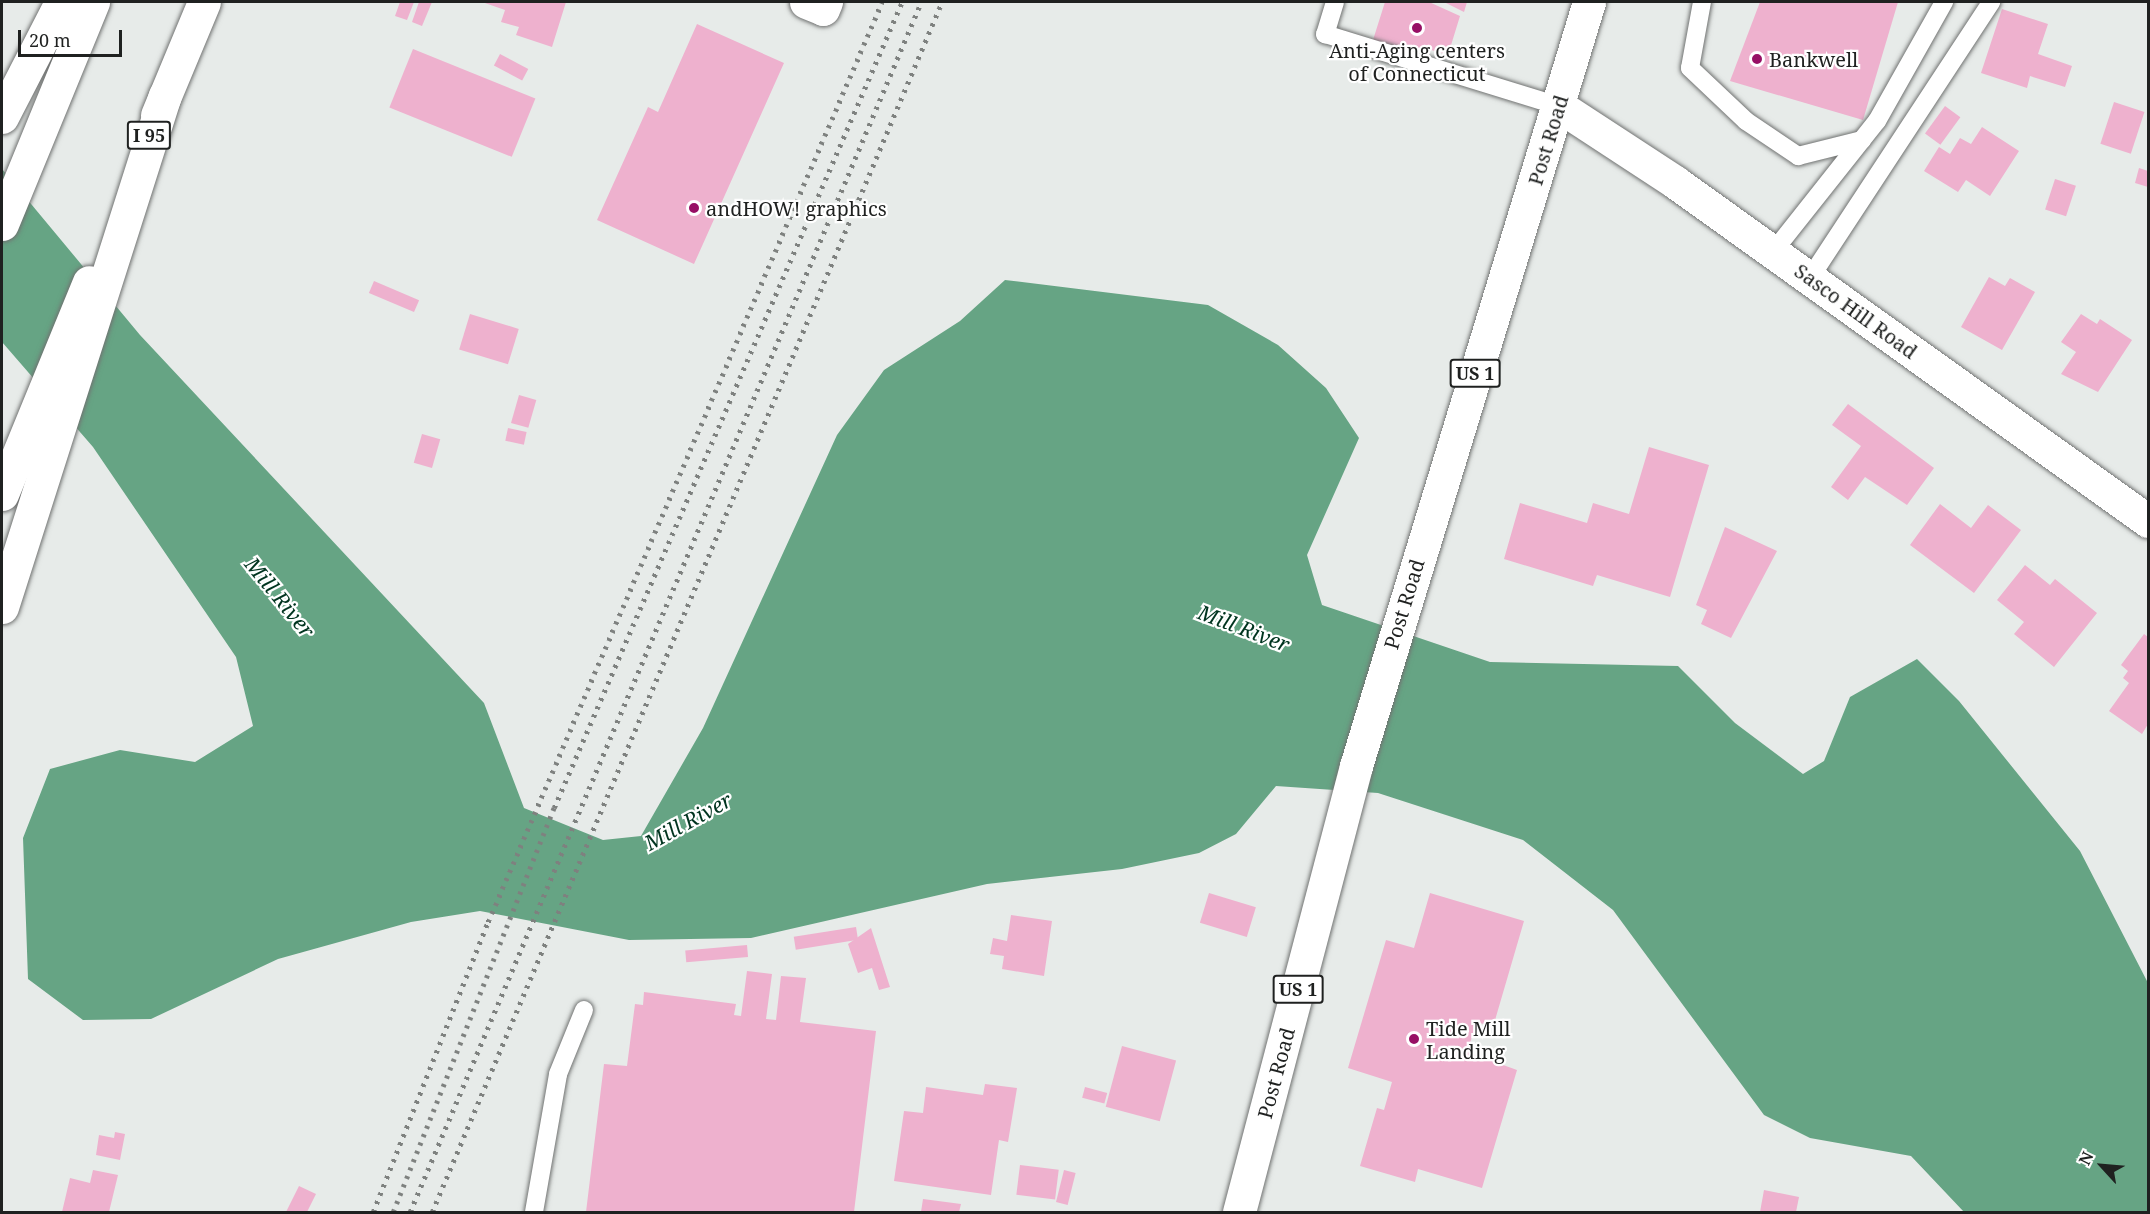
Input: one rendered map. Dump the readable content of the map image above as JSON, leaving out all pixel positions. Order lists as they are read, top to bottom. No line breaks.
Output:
{"streets":{"main road":["I 95","Post Road","Sasco Hill Road","US 1"]},"crossings":[["Post Road","Sasco Hill Road"]],"water":["Mill River"],"places":["Anti-Aging centers of Connecticut","Bankwell","andHOW! graphics","Tide Mill Landing"],"scale_bar":"20 m","north":"top left"}
